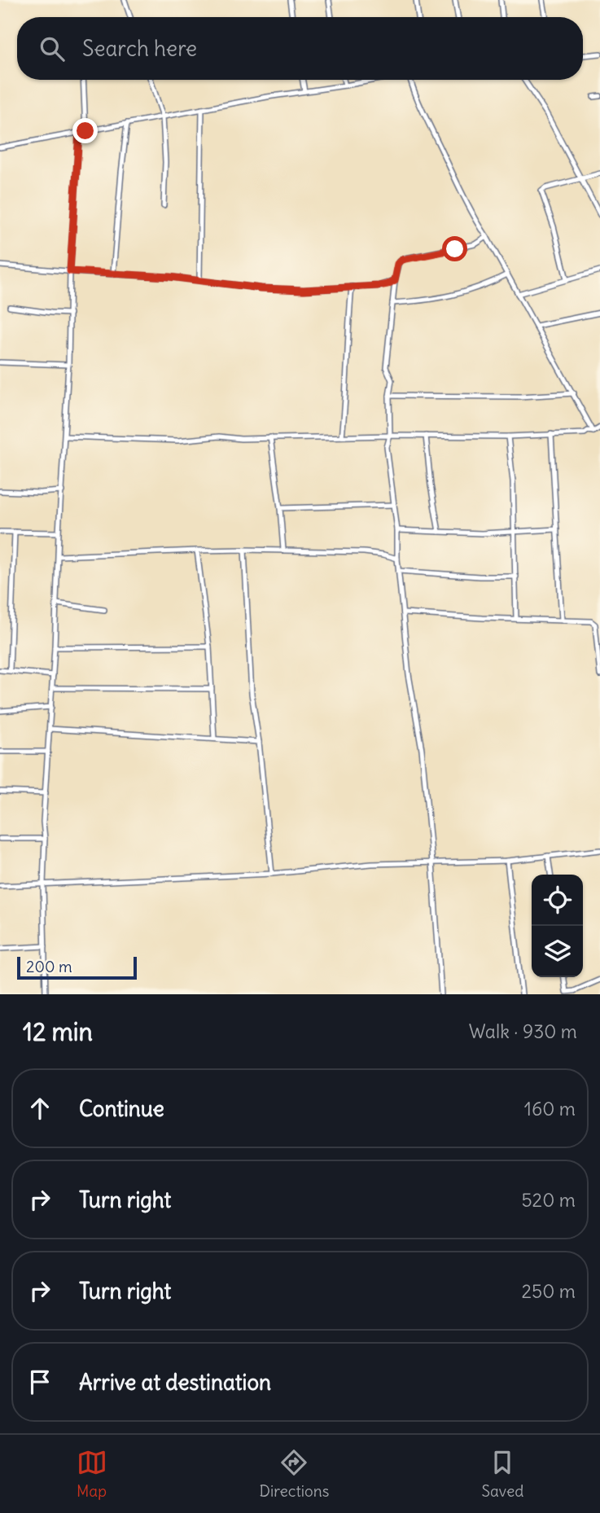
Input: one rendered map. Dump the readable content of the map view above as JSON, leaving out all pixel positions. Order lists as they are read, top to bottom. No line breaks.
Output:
{"scale_bar":"200 m","page":{"search":"Search here","scale":"200 m","heading":["12 min","Walk · 930 m"],"list":[["Continue","160 m"],["Turn right","520 m"],["Turn right","250 m"],"Arrive at destination"],"nav":["Map","Directions","Saved"]}}
